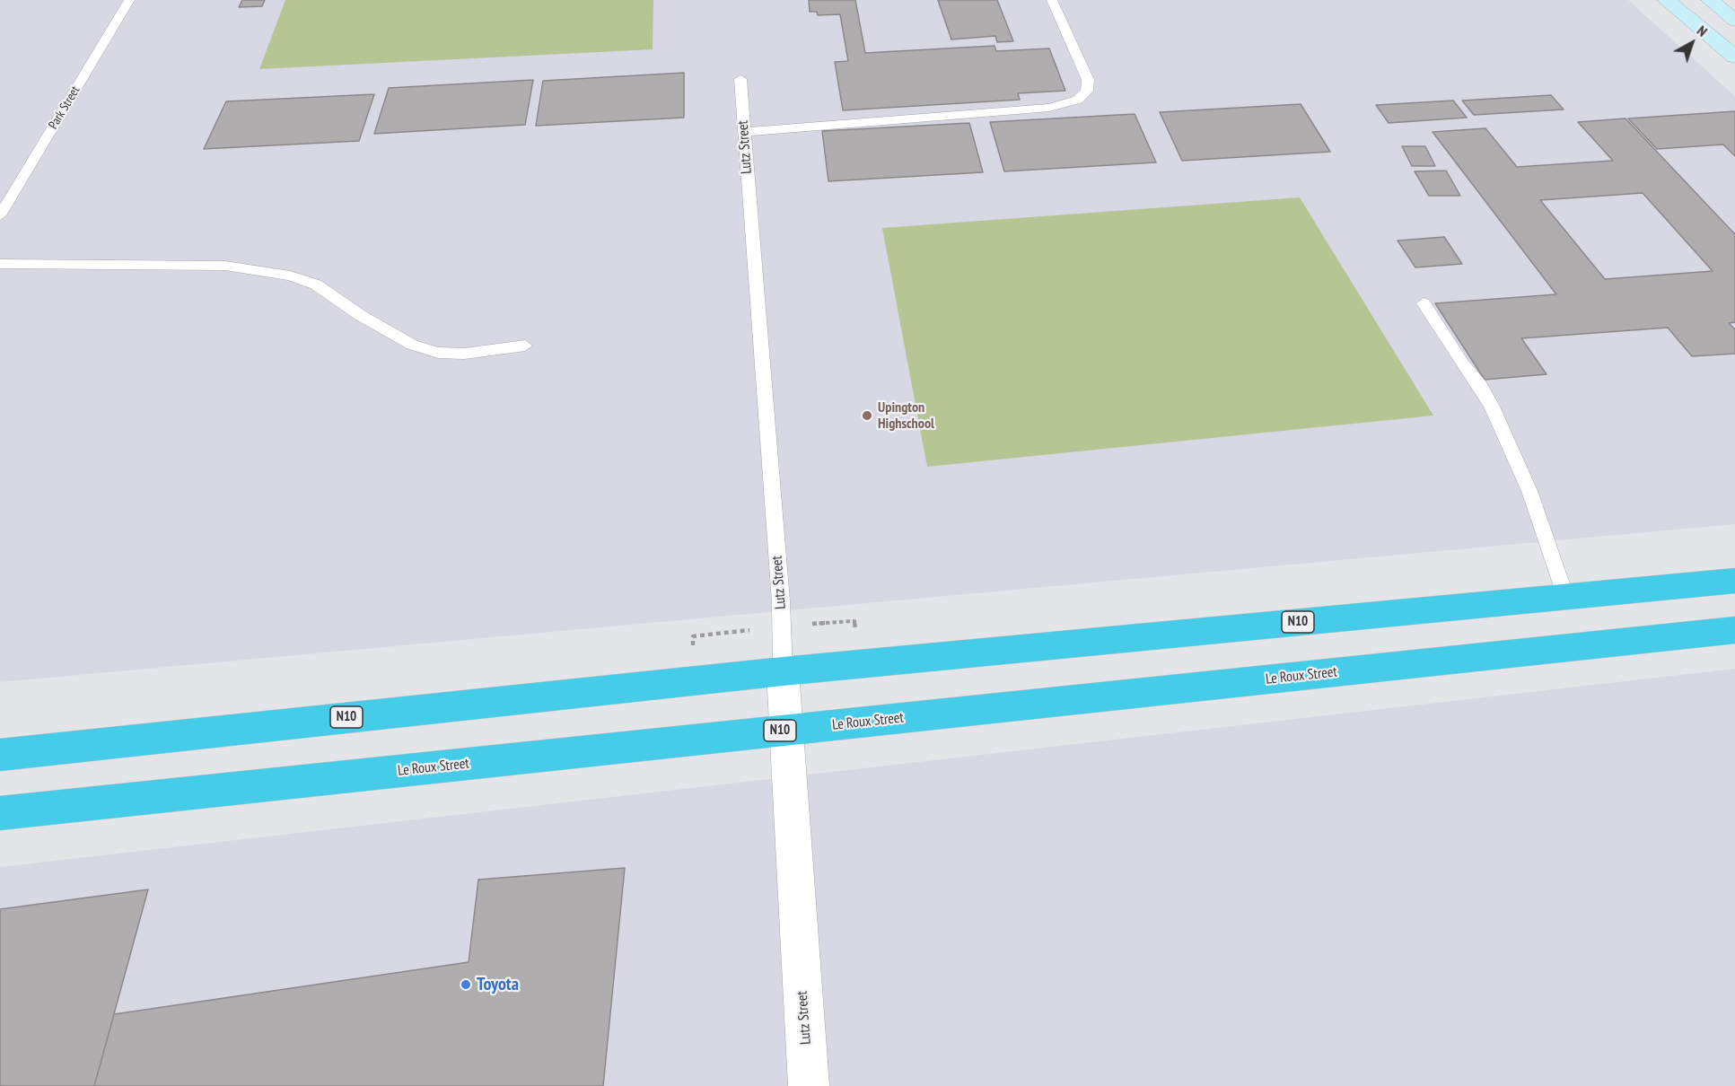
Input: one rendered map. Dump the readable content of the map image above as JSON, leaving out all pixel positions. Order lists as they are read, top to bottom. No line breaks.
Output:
{"streets":{"highway":["N10","Le Roux Street"],"street":["Lutz Street"],"lane":["Park Street"]},"crossings":[["Lutz Street","N10"],["Lutz Street","Le Roux Street"]],"places":["Upington Highschool","Toyota"],"north":"top right"}
